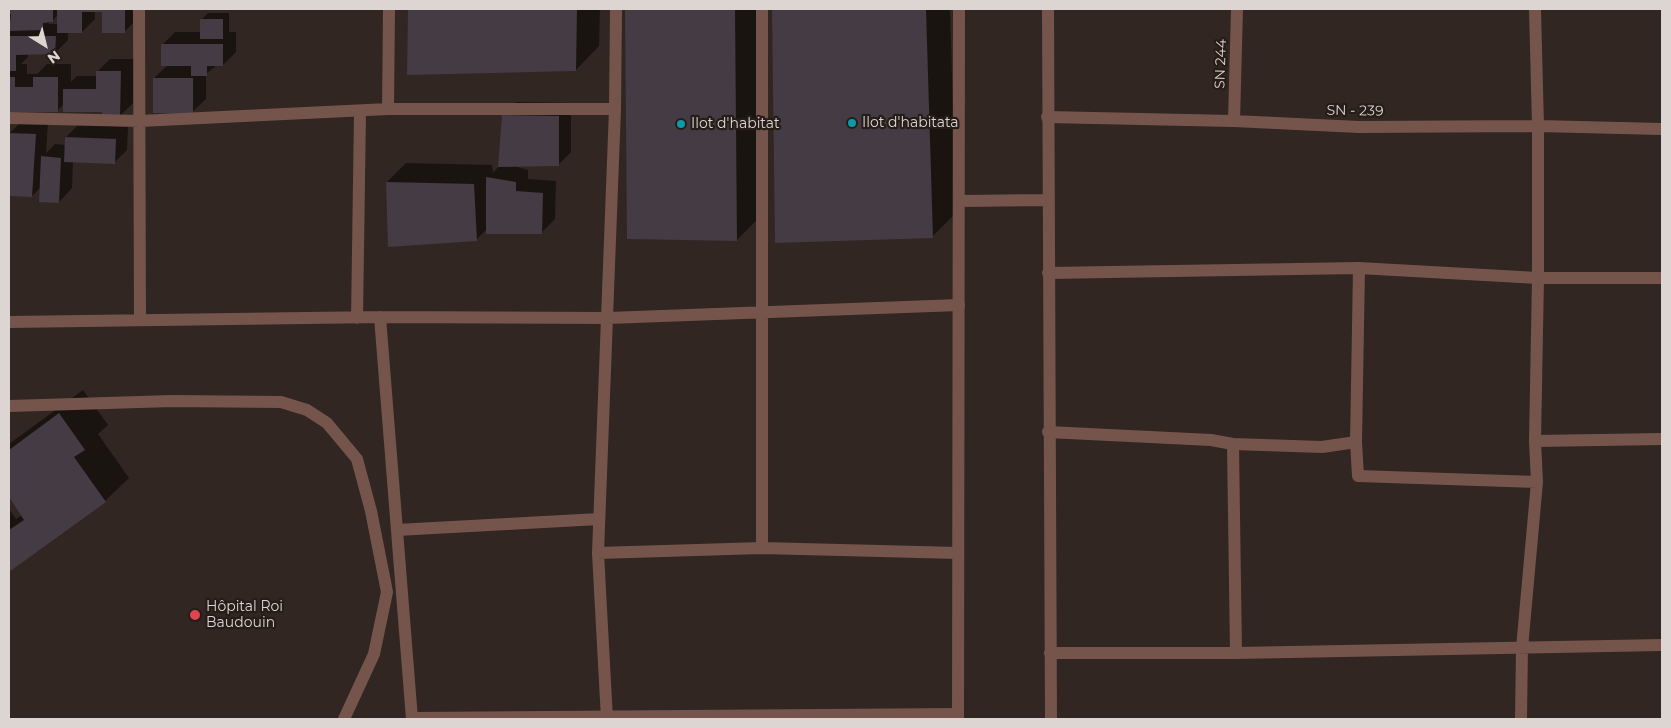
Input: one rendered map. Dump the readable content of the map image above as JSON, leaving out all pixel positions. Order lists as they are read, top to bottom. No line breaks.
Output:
{"streets":{"street":["SN 244","SN - 239"]},"crossings":[["SN 244","SN - 239"]],"places":["Ilot d'habitata","Ilot d'habitat","Hôpital Roi Baudouin"],"north":"bottom right"}
